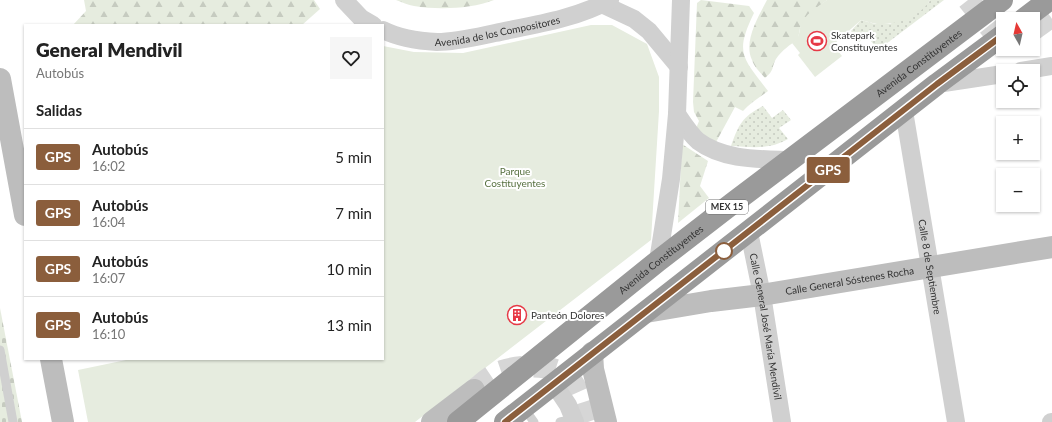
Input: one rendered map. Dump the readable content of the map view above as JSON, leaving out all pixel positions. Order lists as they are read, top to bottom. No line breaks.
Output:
{"streets":{"highway":["Avenida Constituyentes","MEX 15"],"street":["Avenida de los Compositores","Calle 8 de Septiembre","Calle General Sóstenes Rocha","Calle General José María Mendívil"]},"crossings":[["MEX 15","Calle 8 de Septiembre"],["MEX 15","Calle General Sóstenes Rocha"],["MEX 15","Calle General José María Mendívil"],["Calle 8 de Septiembre","Calle General Sóstenes Rocha"],["Calle General Sóstenes Rocha","Calle General José María Mendívil"]],"parks":["Parque Costituyentes"],"places":{"sports":["Skatepark Constituyentes"],"building":["Panteón Dolores"]},"lines":["bus line GPS"],"north":"top","page":{"on_map":"GPS","map_buttons":["+","−"],"heading":[["General Mendivil","Autobús"],"Salidas"],"list":[{"mark":"GPS","name":"Autobús","note":"16:02","value":"5 min"},{"mark":"GPS","name":"Autobús","note":"16:04","value":"7 min"},{"mark":"GPS","name":"Autobús","note":"16:07","value":"10 min"},{"mark":"GPS","name":"Autobús","note":"16:10","value":"13 min"}]}}
